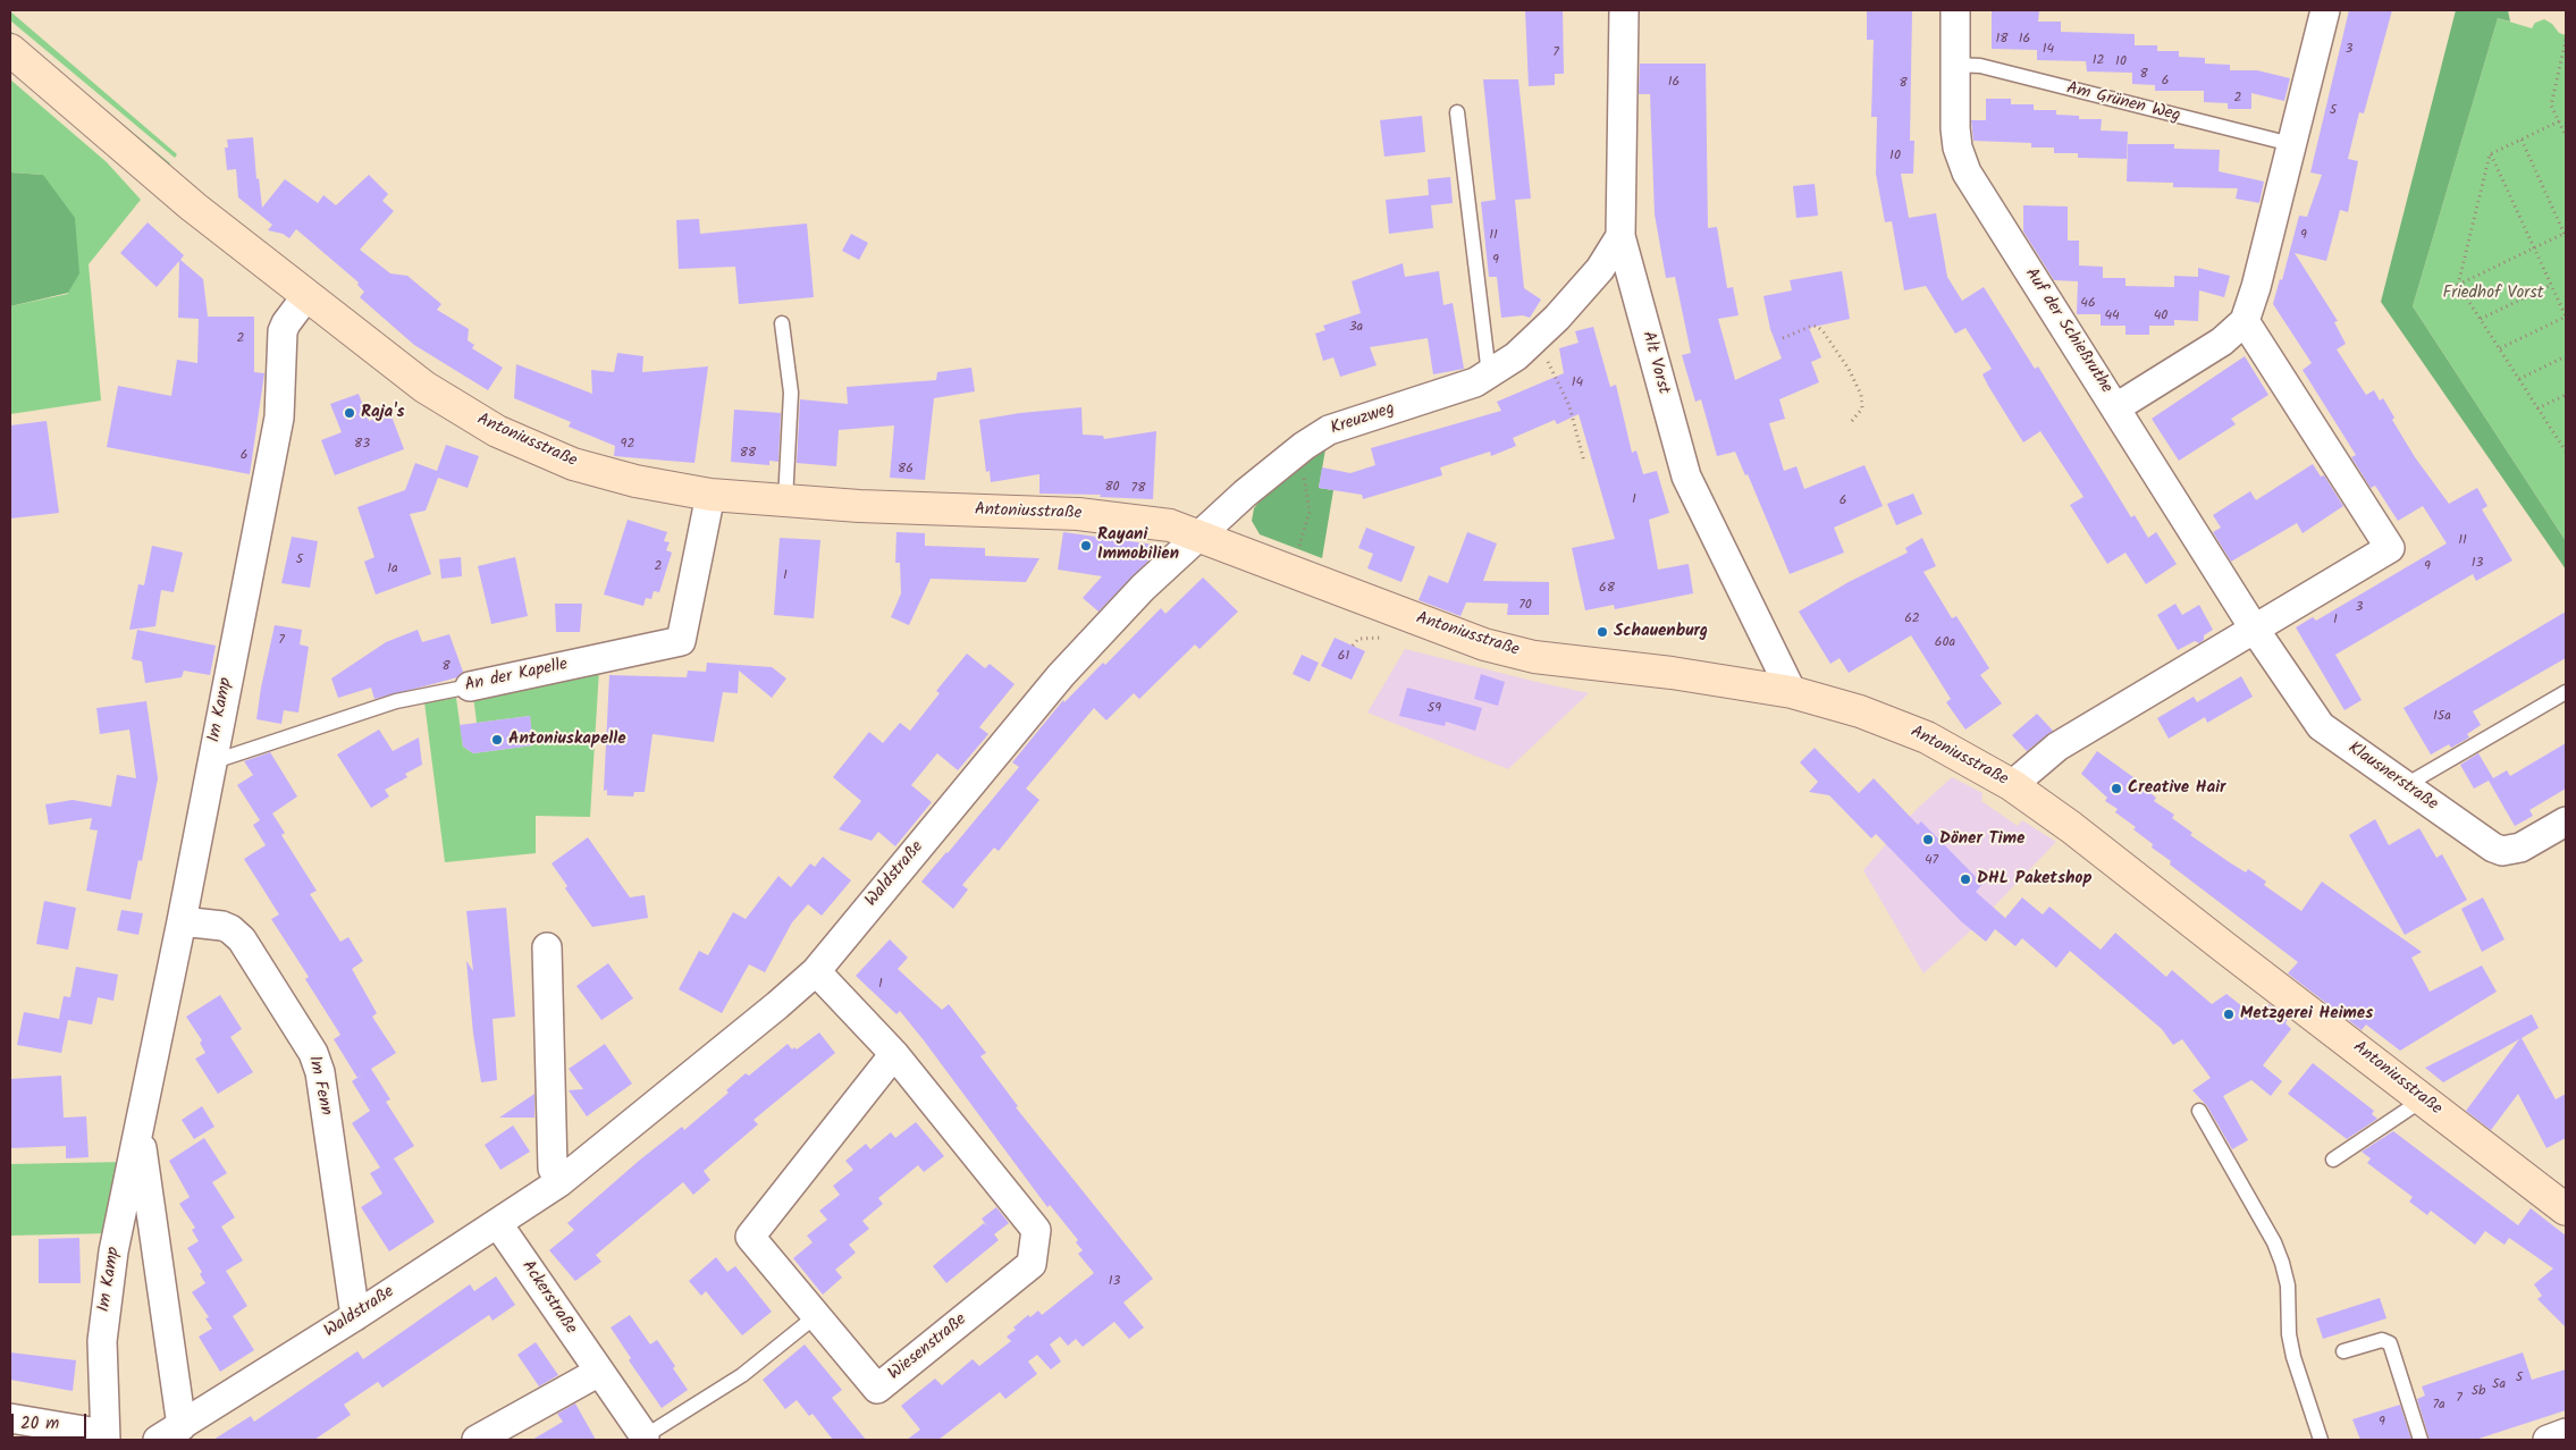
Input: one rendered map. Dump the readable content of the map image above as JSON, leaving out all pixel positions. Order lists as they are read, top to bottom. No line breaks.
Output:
{"streets":{"street":["Auf der Schießruthe","Alt Vorst","Kreuzweg","Antoniusstraße","An der Kapelle","Im Kamp","Klausnerstraße","Waldstraße","Im Fenn","Ackerstraße","Wiesenstraße"],"lane":["Am Grünen Weg"]},"crossings":[["Am Grünen Weg","Auf der Schießruthe"],["Auf der Schießruthe","Klausnerstraße"],["Alt Vorst","Kreuzweg"],["Alt Vorst","Antoniusstraße"],["Kreuzweg","Antoniusstraße"],["Kreuzweg","Waldstraße"],["Antoniusstraße","An der Kapelle"],["Antoniusstraße","Im Kamp"],["Antoniusstraße","Waldstraße"],["An der Kapelle","Im Kamp"],["Im Kamp","Waldstraße"],["Im Kamp","Im Fenn"],["Waldstraße","Im Fenn"],["Waldstraße","Ackerstraße"],["Waldstraße","Wiesenstraße"]],"parks":["Friedhof Vorst"],"places":["Raja's","Rayani Immobilien","Schauenburg","Antoniuskapelle","Creative Hair","Döner Time","DHL Paketshop","Metzgerei Heimes"],"house_numbers":["18","16","14","3","7","12","10","8","6","16","8","2","5","10","11","9","9","46","44","40","3a","2","14","83","92","88","6","86","80","78","1","6","11","5","13","2","9","1a","1","68","70","3","62","1","7","60a","61","8","59","15a","47","1","13","5","5a","5b","7","7a","9"],"scale_bar":"20 m"}
